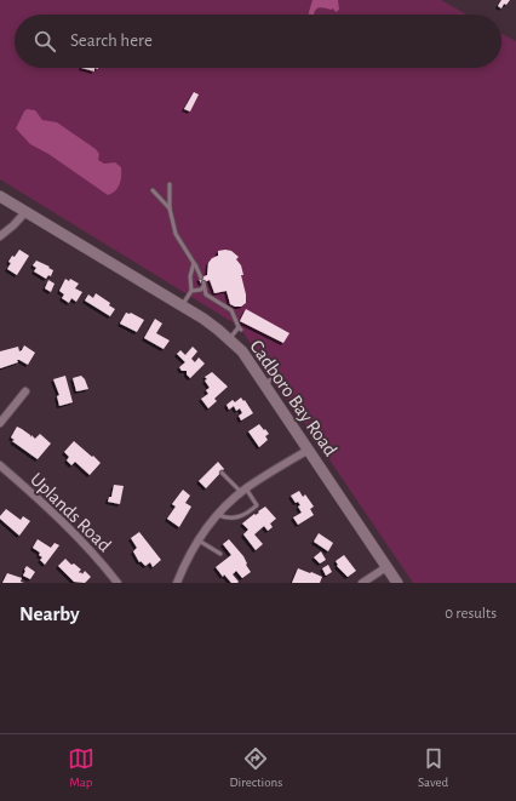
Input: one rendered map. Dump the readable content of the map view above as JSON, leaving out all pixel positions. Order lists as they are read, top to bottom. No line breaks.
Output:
{"streets":{"main road":["Cadboro Bay Road"],"street":["Uplands Road"]},"page":{"search":"Search here","heading":["Nearby","0 results"],"nav":["Map","Directions","Saved"]}}
